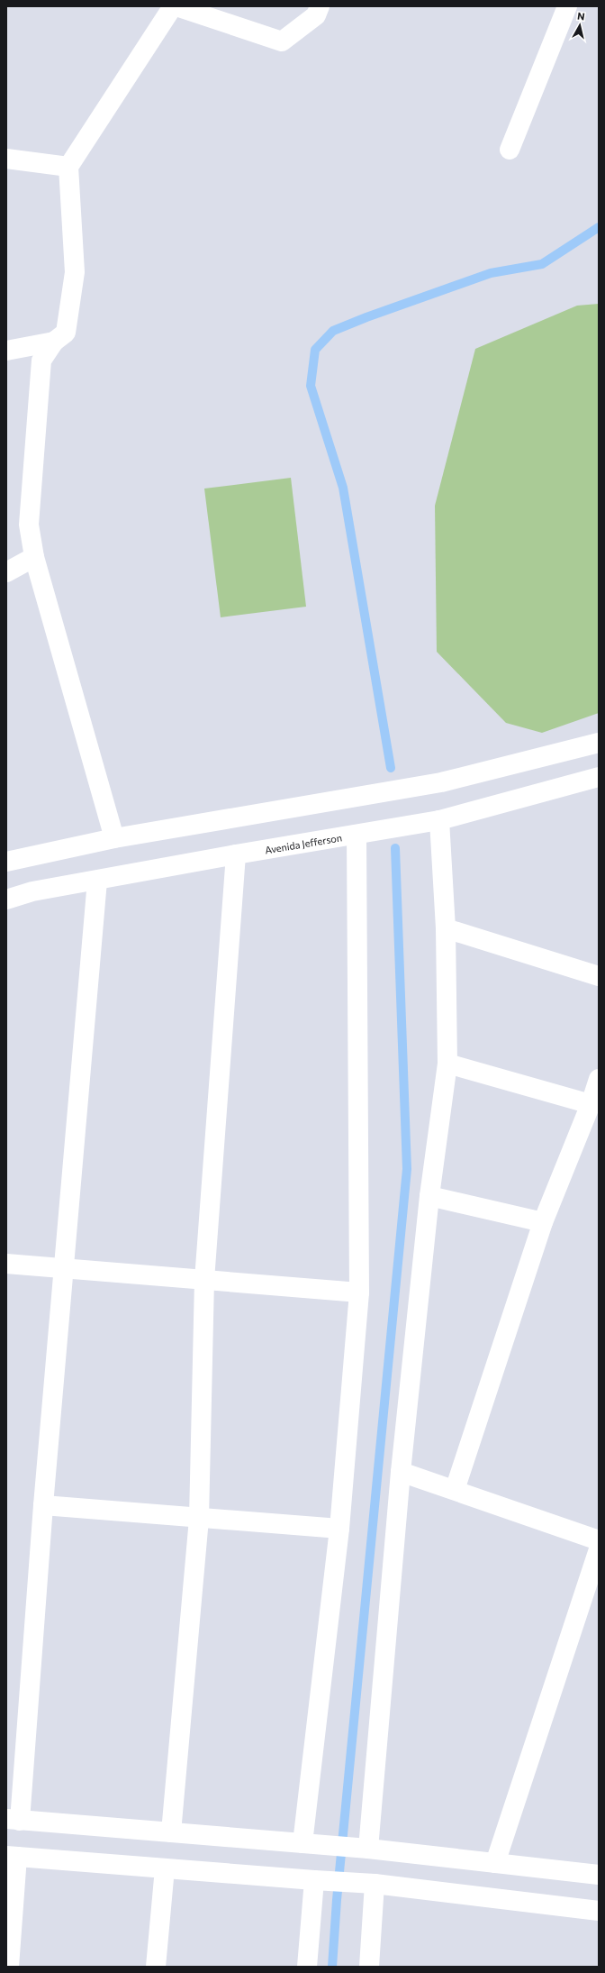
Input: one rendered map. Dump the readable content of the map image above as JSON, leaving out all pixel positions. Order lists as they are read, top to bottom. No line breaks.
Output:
{"streets":{"street":["Avenida Jefferson"]},"north":"top"}
